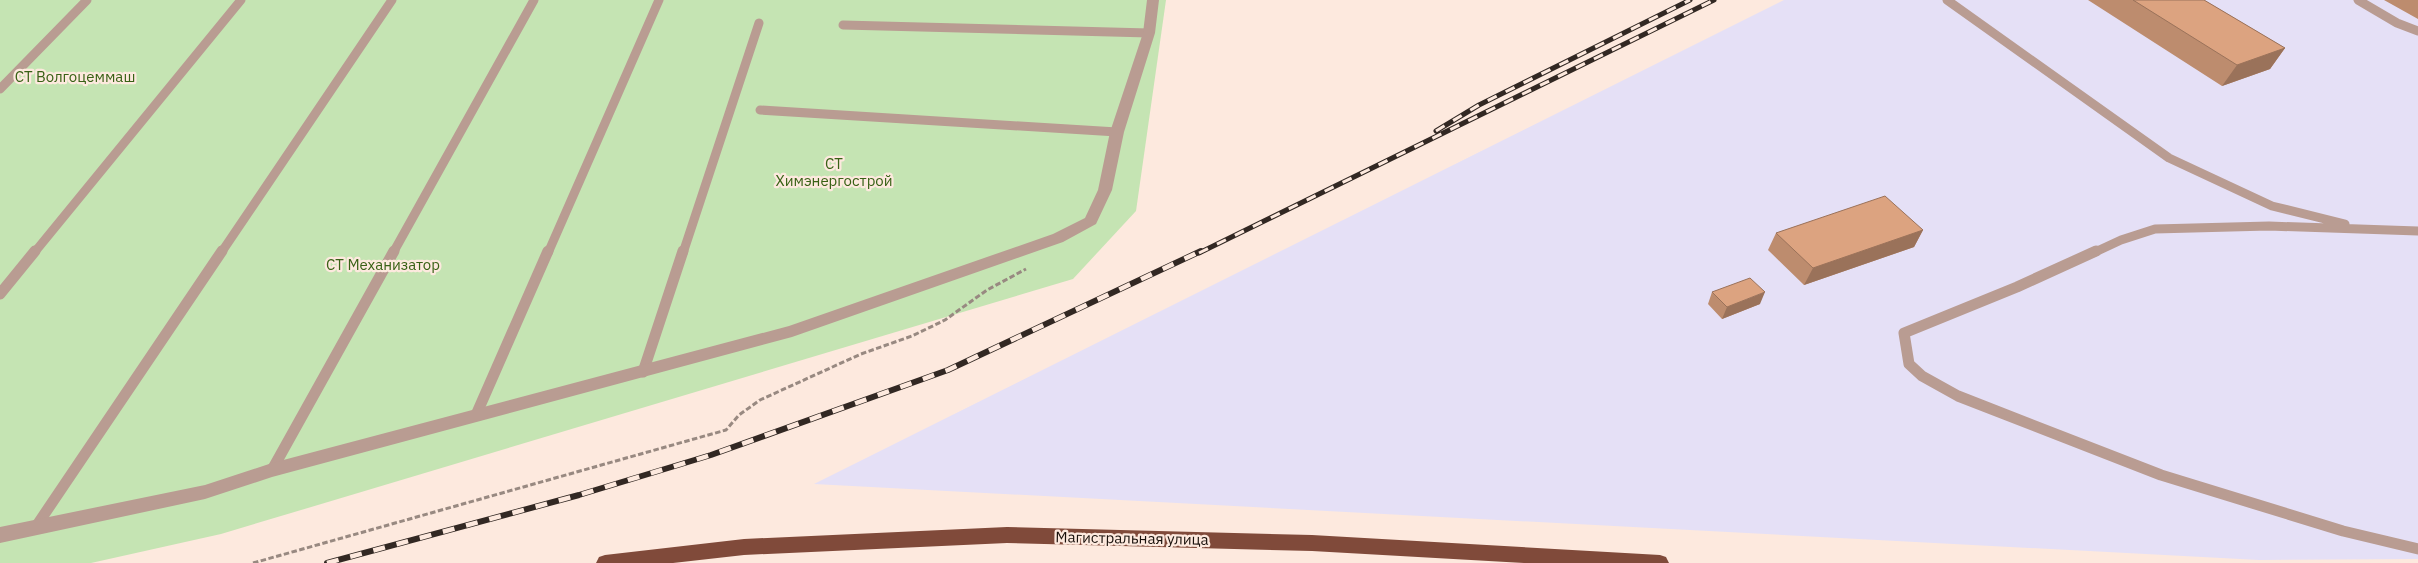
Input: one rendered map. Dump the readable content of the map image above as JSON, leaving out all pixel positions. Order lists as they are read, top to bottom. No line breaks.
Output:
{"streets":{"highway":["Магистральная улица"]},"parks":["СТ Волгоцеммаш","СТ Химэнергострой","СТ Механизатор"]}
